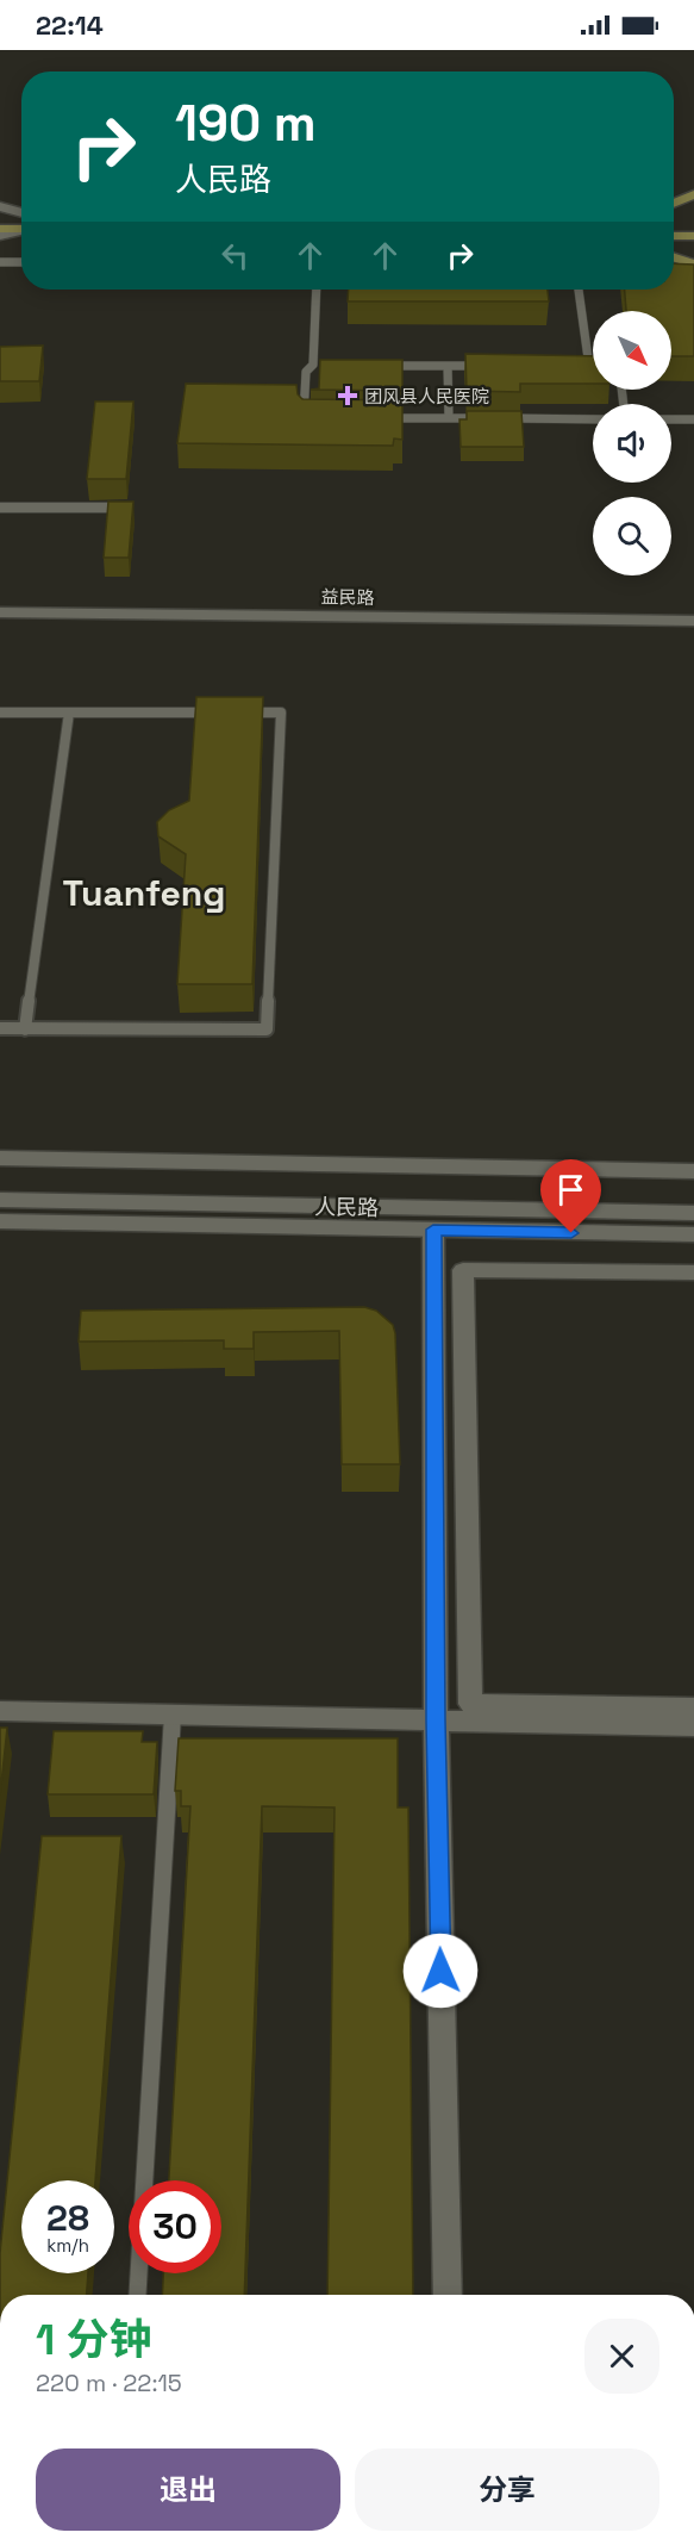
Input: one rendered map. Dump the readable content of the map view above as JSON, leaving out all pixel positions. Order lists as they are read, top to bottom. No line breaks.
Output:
{"streets":{"street":["益民路","人民路"]},"districts":["Tuanfeng"],"places":{"health":["团风县人民医院"]},"north":"bottom right","page":{"status":"22:14","turn":["190 m","人民路"],"speed":"28 km/h","limit":"30","heading":["1 分钟","220 m · 22:15"],"buttons":["退出","分享"]}}
